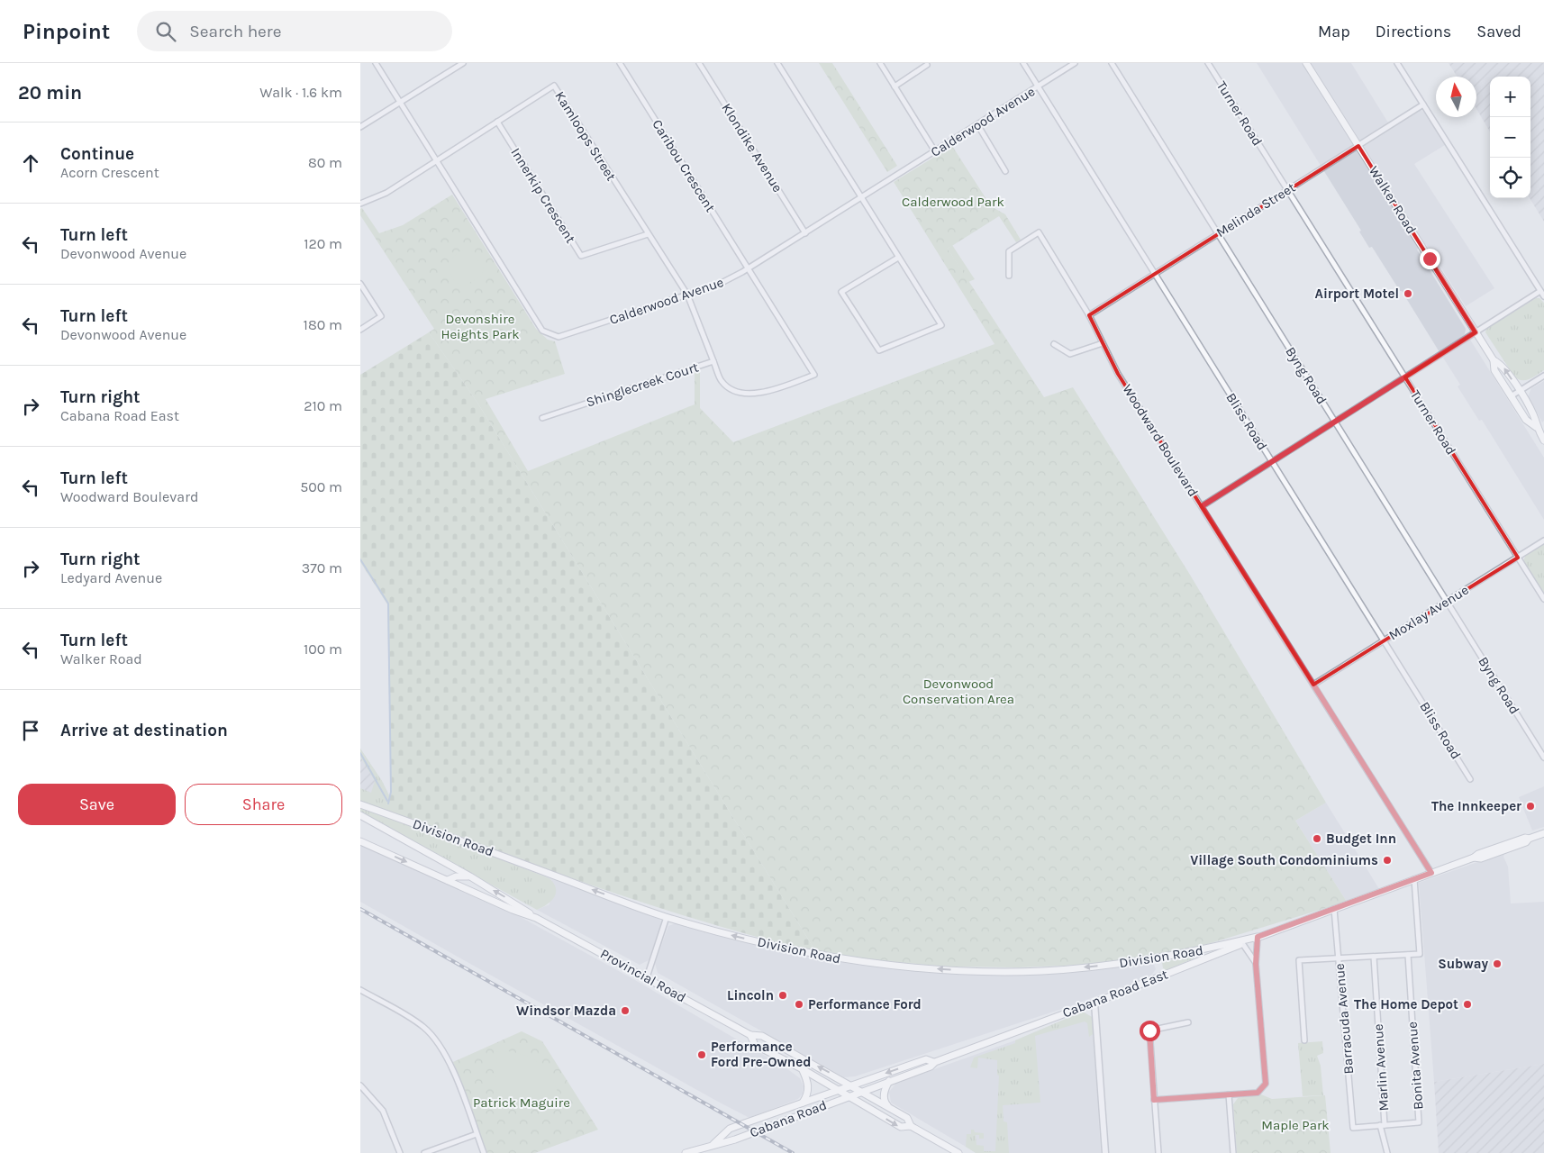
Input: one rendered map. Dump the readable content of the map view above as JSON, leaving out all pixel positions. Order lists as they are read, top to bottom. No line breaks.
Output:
{"streets":{"main road":["Walker Road","Division Road","Provincial Road","Cabana Road East","Cabana Road"],"street":["Turner Road","Calderwood Avenue","Kamloops Street","Klondike Avenue","Caribou Crescent","Innerkip Crescent","Melinda Street","Byng Road","Shinglecreek Court","Bliss Road","Woodward Boulevard","Moxlay Avenue","Barracuda Avenue","Bonita Avenue","Marlin Avenue"]},"crossings":[["Turner Road","Melinda Street"],["Turner Road","Moxlay Avenue"],["Calderwood Avenue","Kamloops Street"],["Calderwood Avenue","Klondike Avenue"],["Calderwood Avenue","Caribou Crescent"],["Calderwood Avenue","Shinglecreek Court"],["Calderwood Avenue","Bliss Road"],["Kamloops Street","Innerkip Crescent"],["Kamloops Street","Shinglecreek Court"],["Caribou Crescent","Shinglecreek Court"],["Walker Road","Melinda Street"],["Melinda Street","Byng Road"],["Melinda Street","Bliss Road"],["Melinda Street","Woodward Boulevard"],["Byng Road","Moxlay Avenue"],["Bliss Road","Moxlay Avenue"],["Woodward Boulevard","Moxlay Avenue"],["Woodward Boulevard","Cabana Road East"],["Division Road","Cabana Road East"],["Provincial Road","Cabana Road East"],["Provincial Road","Cabana Road"],["Cabana Road East","Barracuda Avenue"],["Cabana Road East","Cabana Road"],["Barracuda Avenue","Bonita Avenue"],["Barracuda Avenue","Marlin Avenue"],["Bonita Avenue","Marlin Avenue"]],"one_way":["Division Road"],"parks":["Calderwood Park","Devonshire Heights Park","Devonwood Conservation Area","Patrick Maguire","Maple Park"],"places":["Airport Motel","The Innkeeper","Budget Inn","Village South Condominiums","Subway","Lincoln","Performance Ford","The Home Depot","Windsor Mazda","Performance Ford Pre-Owned"],"north":"top","page":{"header":"Pinpoint","search":"Search here","nav":["Map","Directions","Saved"],"heading":["20 min","Walk · 1.6 km"],"map_buttons":["+","−"],"list":[["Continue","Acorn Crescent","80 m"],["Turn left","Devonwood Avenue","120 m"],["Turn left","Devonwood Avenue","180 m"],["Turn right","Cabana Road East","210 m"],["Turn left","Woodward Boulevard","500 m"],["Turn right","Ledyard Avenue","370 m"],["Turn left","Walker Road","100 m"],"Arrive at destination"],"buttons":["Save","Share"]}}
